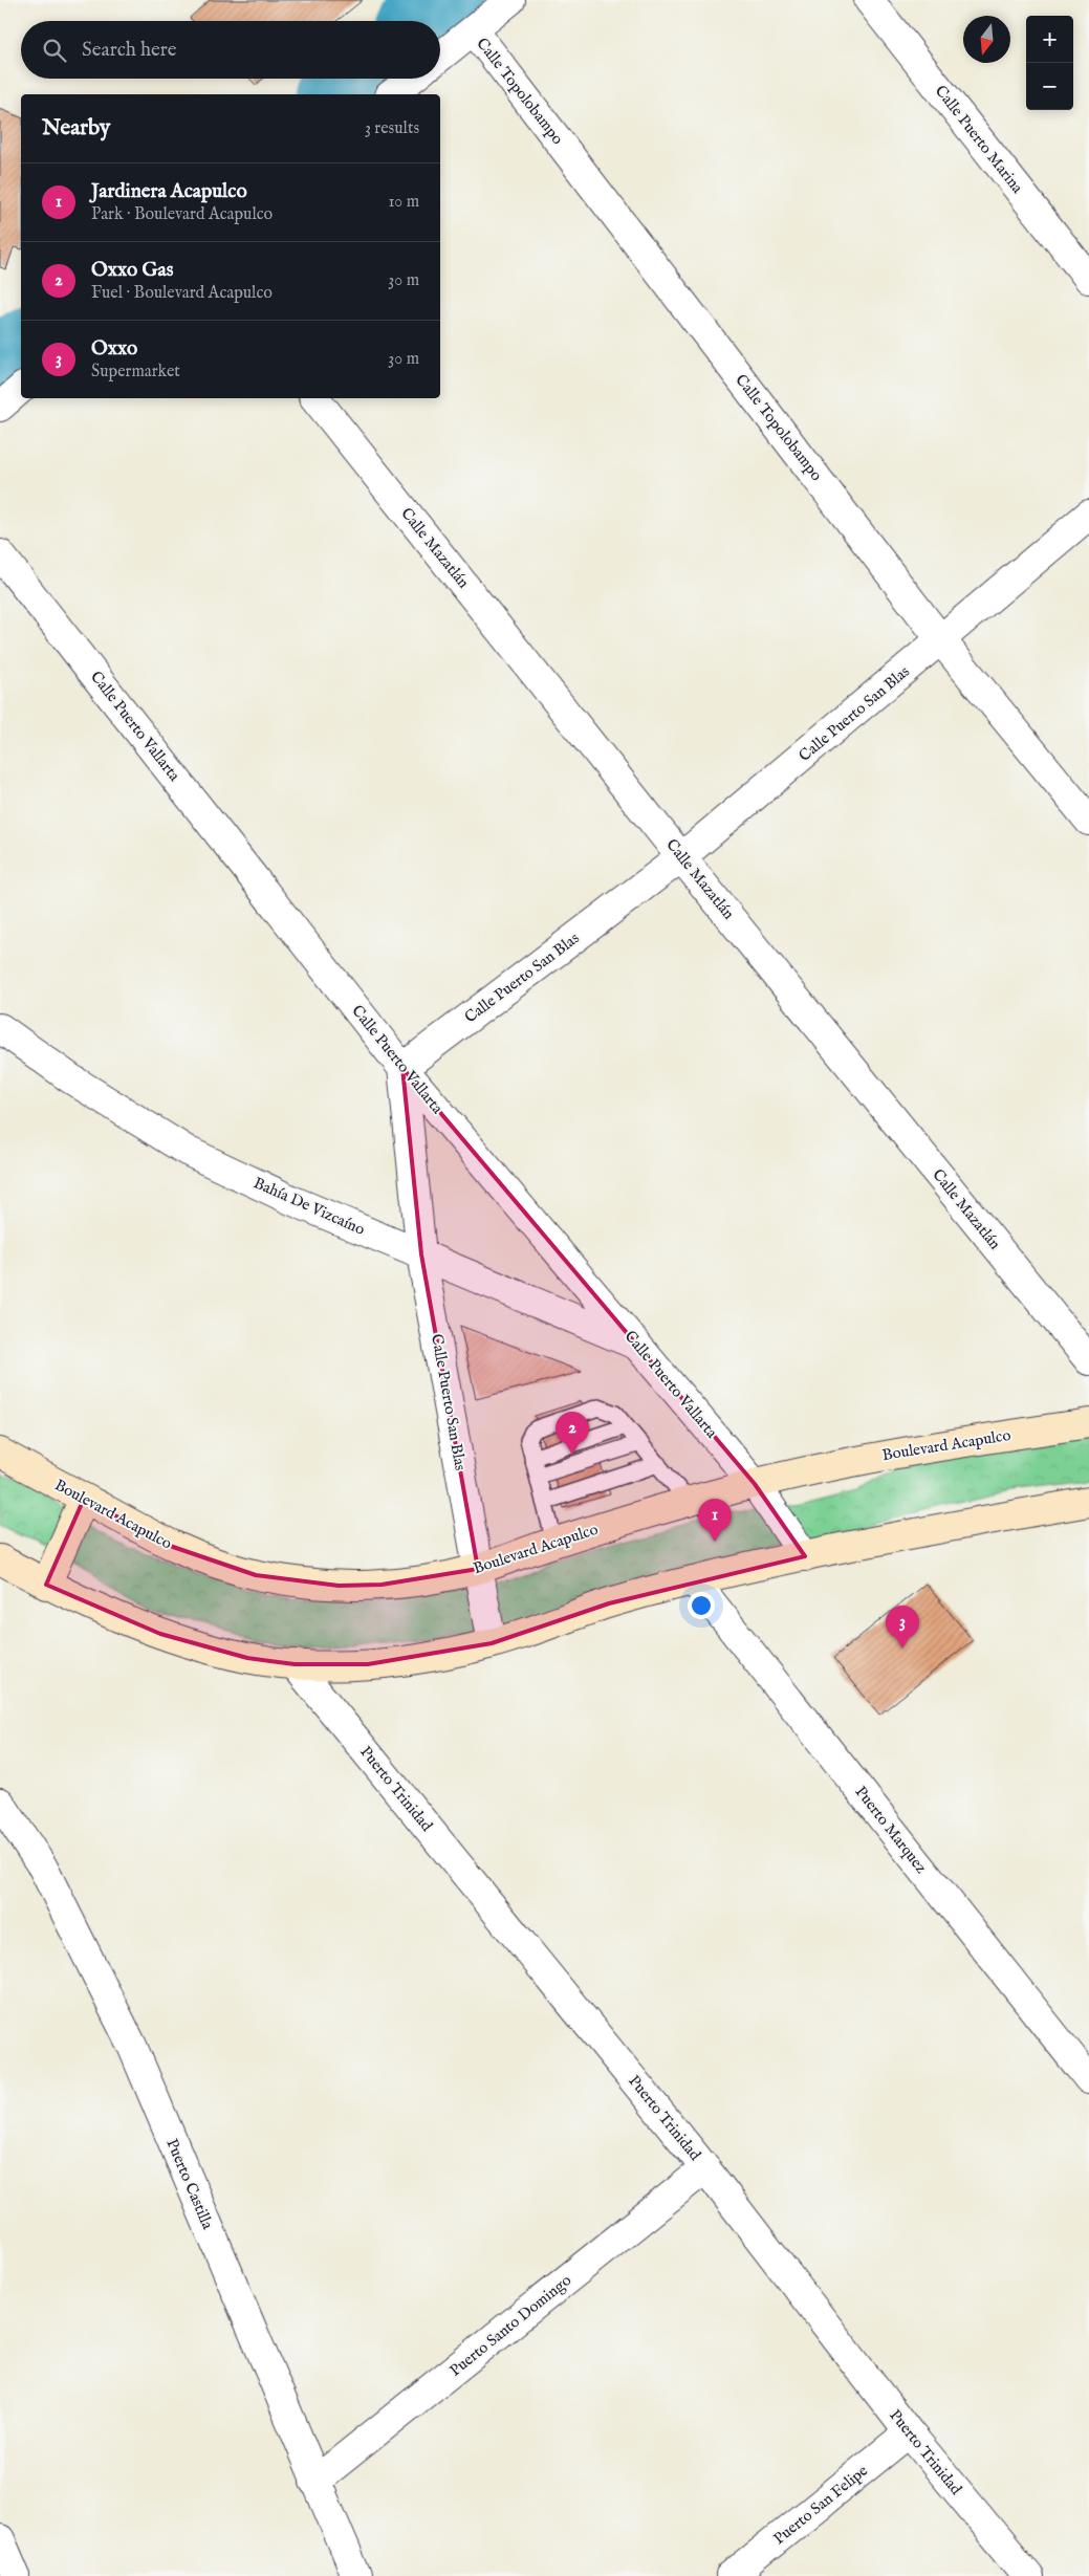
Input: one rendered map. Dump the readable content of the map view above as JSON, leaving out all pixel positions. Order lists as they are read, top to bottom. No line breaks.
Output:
{"streets":{"main road":["Boulevard Acapulco"],"street":["Calle Topolobampo","Calle Puerto Marina","Calle Mazatlán","Calle Puerto San Blas","Calle Puerto Vallarta","Bahía De Vizcaíno","Puerto Trinidad","Puerto Marquez","Puerto Castilla","Puerto Santo Domingo","Puerto San Felipe"]},"crossings":[["Calle Topolobampo","Calle Puerto San Blas"],["Calle Mazatlán","Calle Puerto San Blas"],["Calle Puerto San Blas","Calle Puerto Vallarta"],["Calle Puerto San Blas","Bahía De Vizcaíno"],["Calle Puerto San Blas","Boulevard Acapulco"],["Calle Puerto Vallarta","Bahía De Vizcaíno"],["Calle Puerto Vallarta","Boulevard Acapulco"],["Puerto Trinidad","Puerto Santo Domingo"],["Puerto Trinidad","Puerto San Felipe"],["Puerto Castilla","Puerto Santo Domingo"]],"north":"bottom","page":{"map_buttons":["+","−"],"search":"Search here","heading":["Nearby","3 results"],"list":[{"mark":"1","name":"Jardinera Acapulco","note":"Park · Boulevard Acapulco","value":"10 m"},{"mark":"2","name":"Oxxo Gas","note":"Fuel · Boulevard Acapulco","value":"30 m"},{"mark":"3","name":"Oxxo","note":"Supermarket","value":"30 m"}],"pins":["2","1","3"]}}
